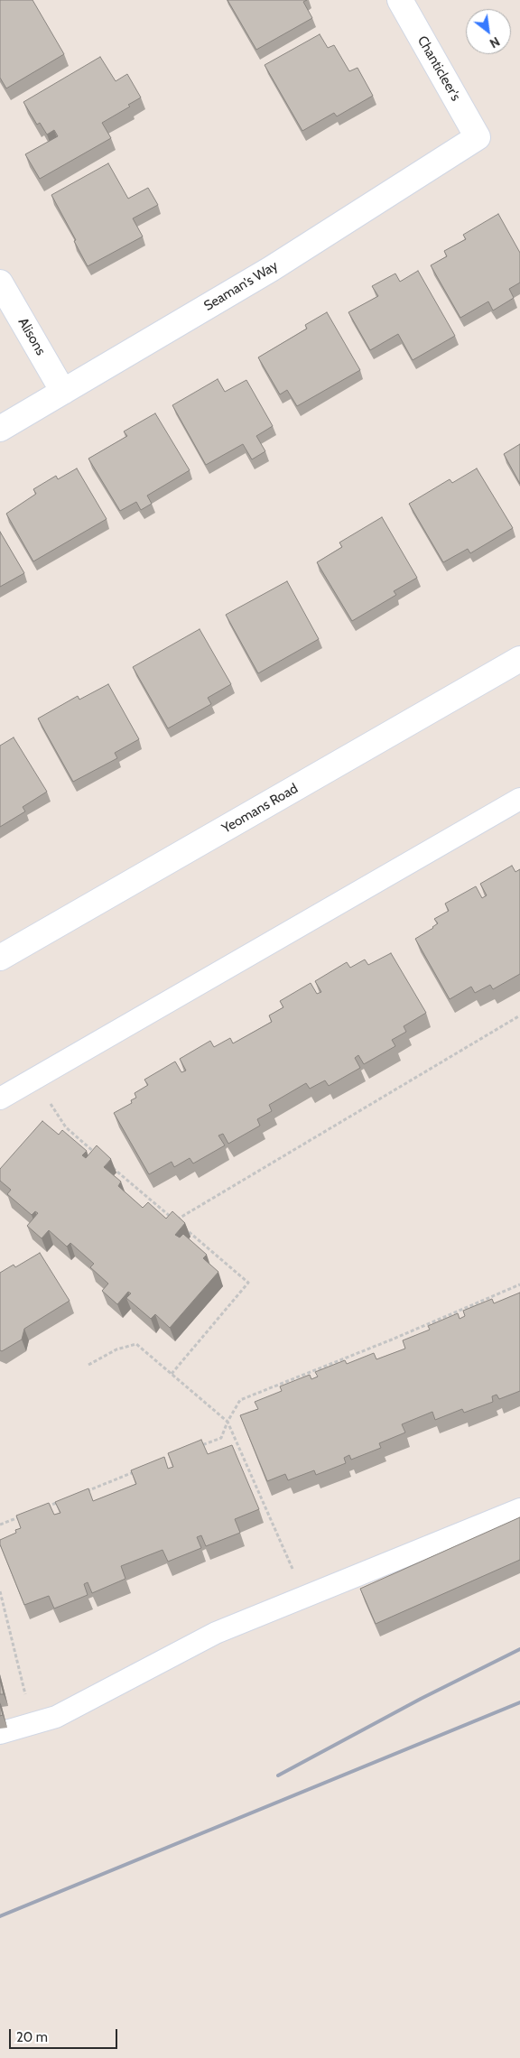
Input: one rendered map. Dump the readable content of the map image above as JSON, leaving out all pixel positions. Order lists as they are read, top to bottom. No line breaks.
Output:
{"streets":{"street":["Chanticleer's","Seaman's Way","Alisons","Yeomans Road"]},"crossings":[["Chanticleer's","Seaman's Way"],["Seaman's Way","Alisons"]],"scale_bar":"20 m","north":"bottom right"}
